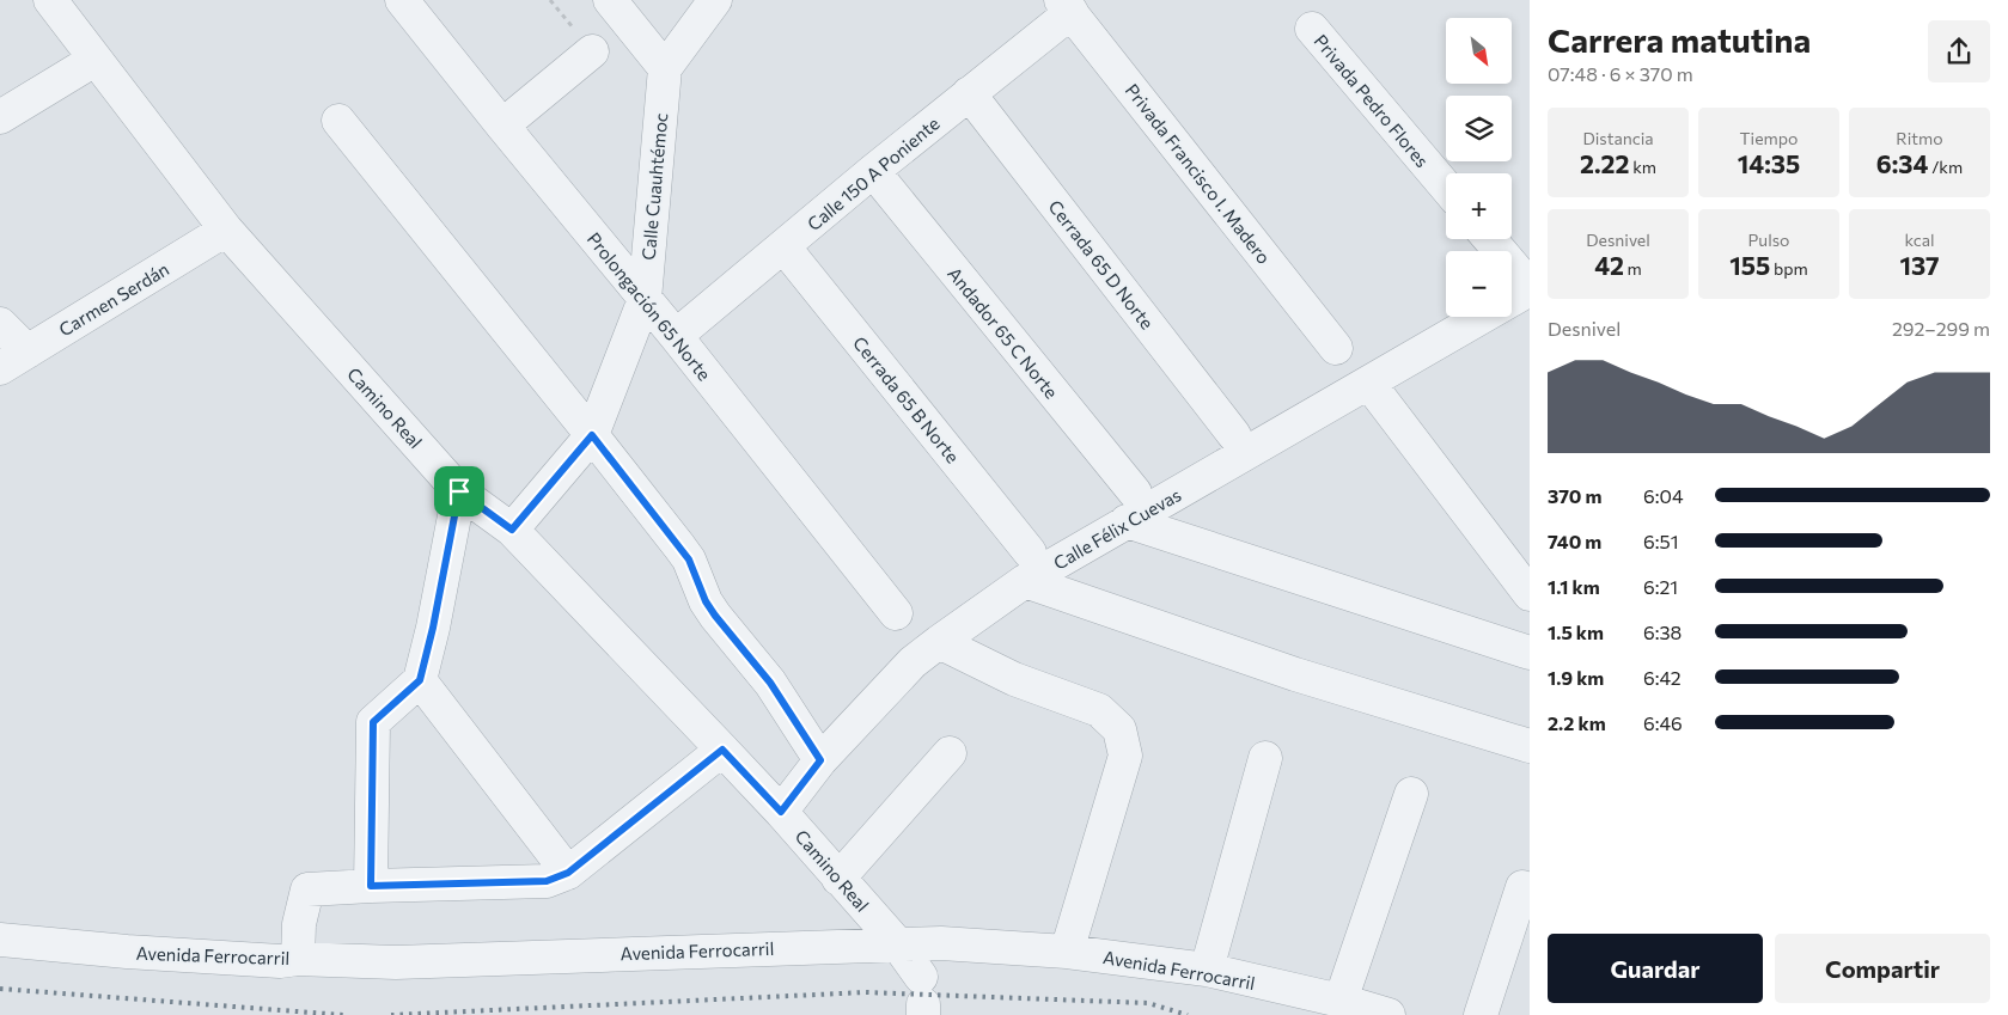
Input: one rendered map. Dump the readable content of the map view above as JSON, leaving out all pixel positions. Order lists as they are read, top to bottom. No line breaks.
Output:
{"streets":{"street":["Privada Pedro Flores","Calle 150 A Poniente","Privada Francisco I. Madero","Calle Cuauhtémoc","Cerrada 65 D Norte","Carmen Serdán","Prolongación 65 Norte","Andador 65 C Norte","Cerrada 65 B Norte","Camino Real","Calle Félix Cuevas","Avenida Ferrocarril"]},"crossings":[["Calle 150 A Poniente","Privada Francisco I. Madero"],["Calle 150 A Poniente","Cerrada 65 D Norte"],["Calle 150 A Poniente","Prolongación 65 Norte"],["Calle 150 A Poniente","Andador 65 C Norte"],["Calle 150 A Poniente","Cerrada 65 B Norte"],["Calle Cuauhtémoc","Prolongación 65 Norte"],["Calle Cuauhtémoc","Camino Real"],["Carmen Serdán","Camino Real"],["Andador 65 C Norte","Calle Félix Cuevas"],["Cerrada 65 B Norte","Calle Félix Cuevas"],["Camino Real","Calle Félix Cuevas"],["Camino Real","Avenida Ferrocarril"]],"north":"bottom right","page":{"heading":["Carrera matutina","07:48 · 6 × 370 m"],"map_buttons":["+","−"],"stats":[["Distancia","2.22 km"],["Tiempo","14:35"],["Ritmo","6:34 /km"],["Desnivel","42 m"],["Pulso","155 bpm"],["kcal","137"]],"chart":["Desnivel","292–299 m"],"list":[{"name":"370 m","note":"6:04"},{"name":"740 m","note":"6:51"},{"name":"1.1 km","note":"6:21"},{"name":"1.5 km","note":"6:38"},{"name":"1.9 km","note":"6:42"},{"name":"2.2 km","note":"6:46"}],"buttons":["Guardar","Compartir"]}}
